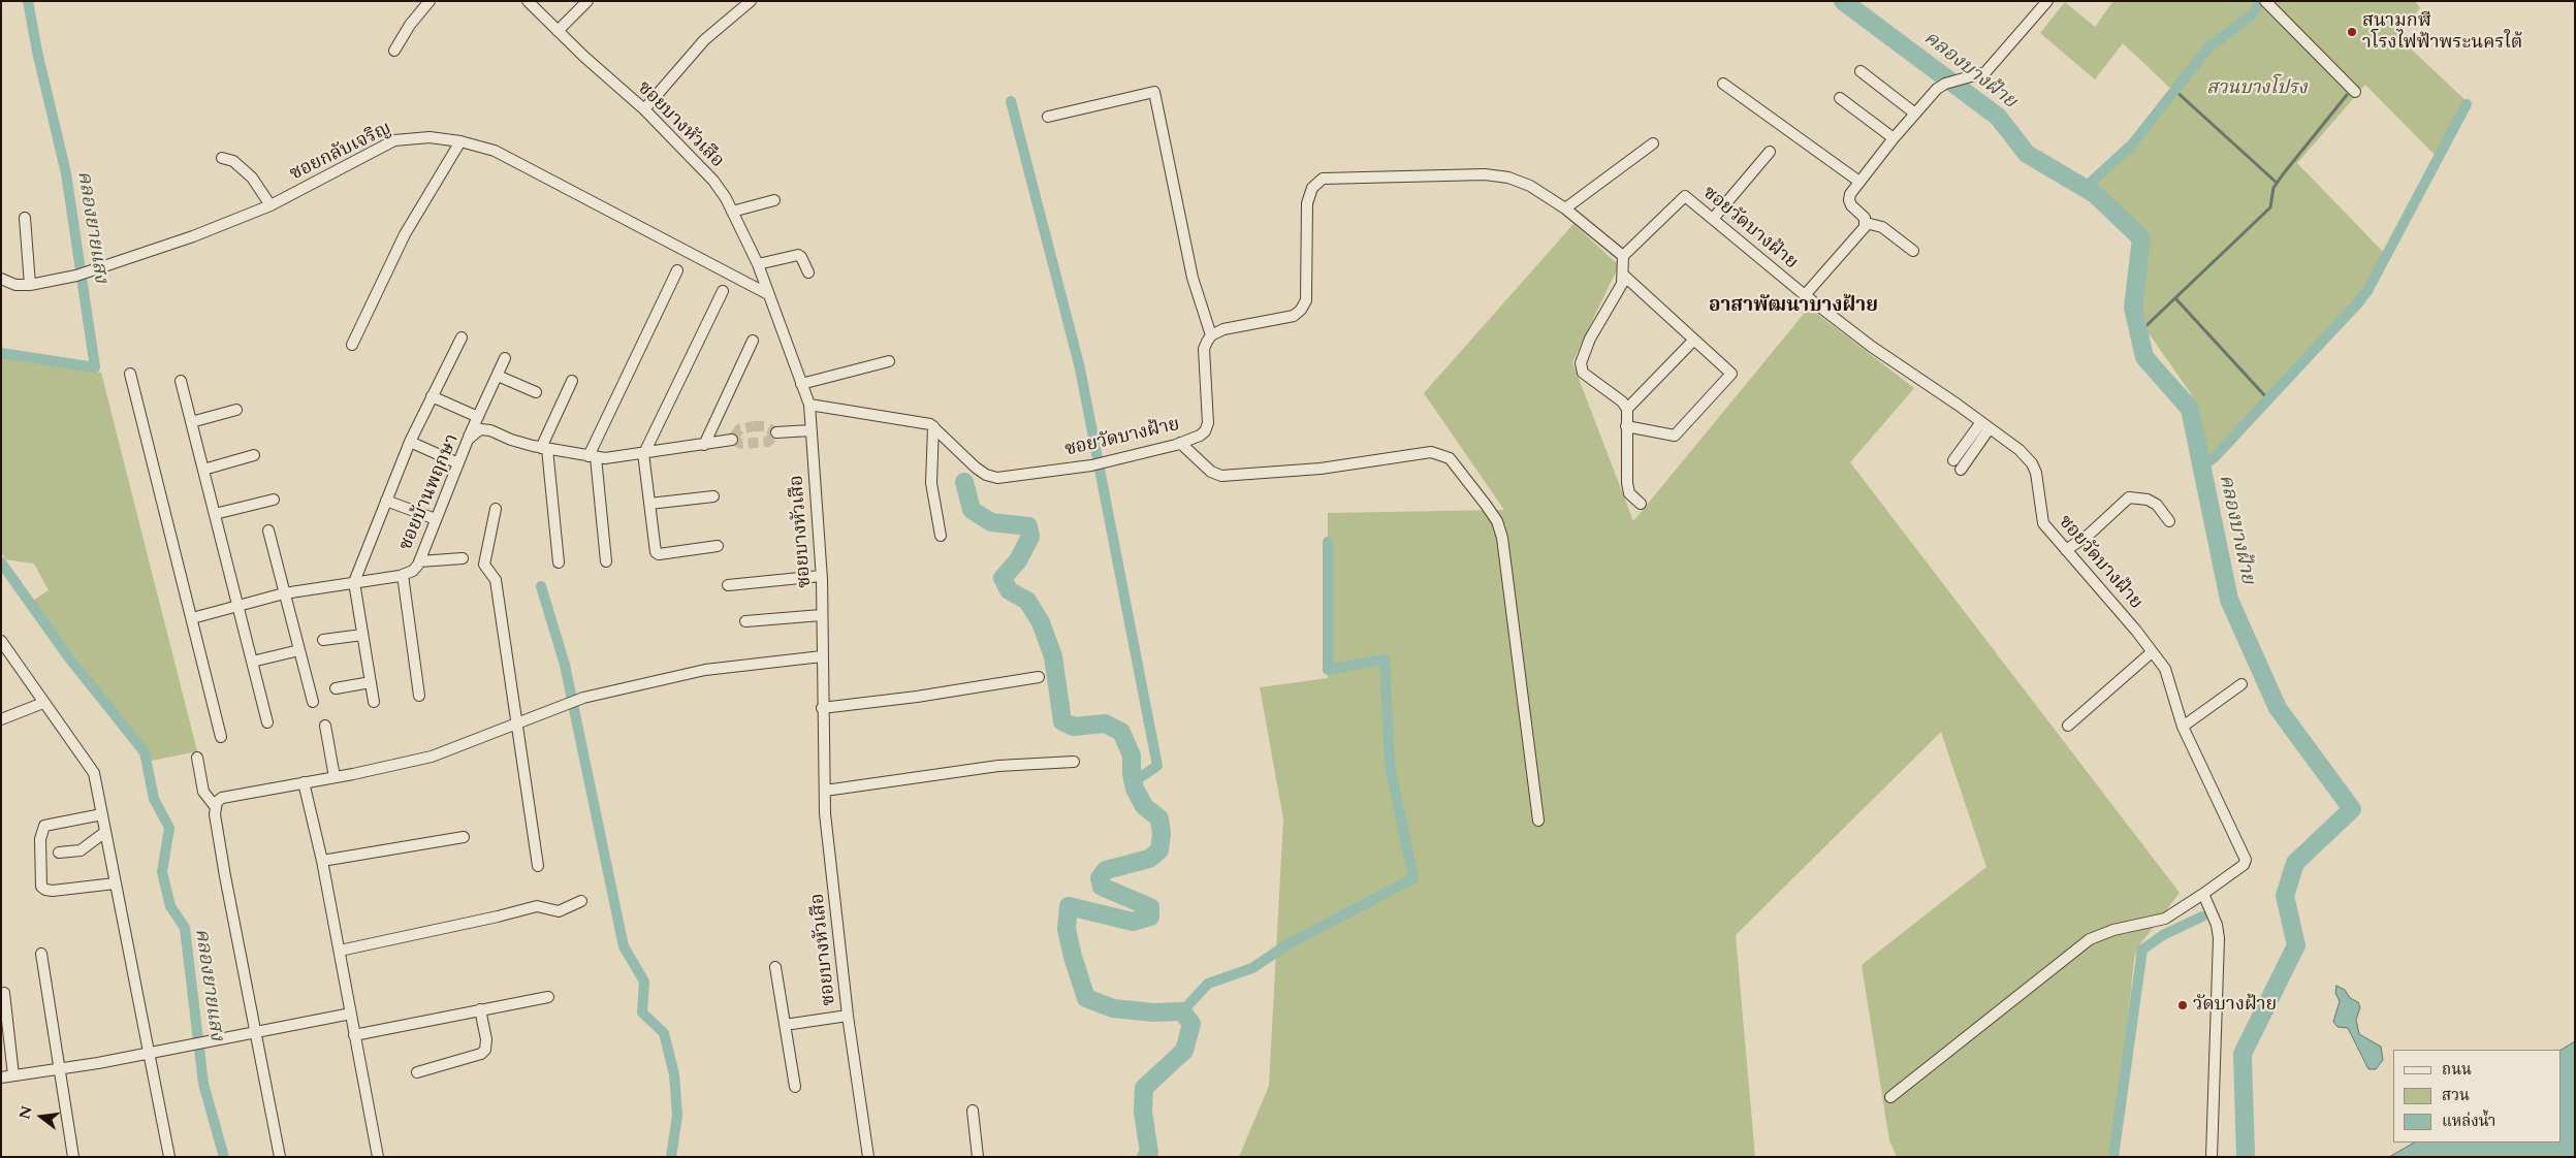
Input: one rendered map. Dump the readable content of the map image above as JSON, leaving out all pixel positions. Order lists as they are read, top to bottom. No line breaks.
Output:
{"streets":{"street":["ซอยบางหัวเสือ","ซอยกลับเจริญ","ซอยวัดบางฝ้าย","ซอยบ้านพฤกษา"]},"crossings":[["ซอยบางหัวเสือ","ซอยกลับเจริญ"],["ซอยบางหัวเสือ","ซอยวัดบางฝ้าย"]],"districts":["อาสาพัฒนาบางฝ้าย"],"water":["คลองบางฝ้าย","คลองยายแสง"],"parks":["สวนบางโปรง"],"places":["สนามกฬี าโรงไฟฟ้าพระนครใต้","วัดบางฝ้าย"],"legend":["ถนน","สวน","แหล่งน้ำ"],"north":"left"}
